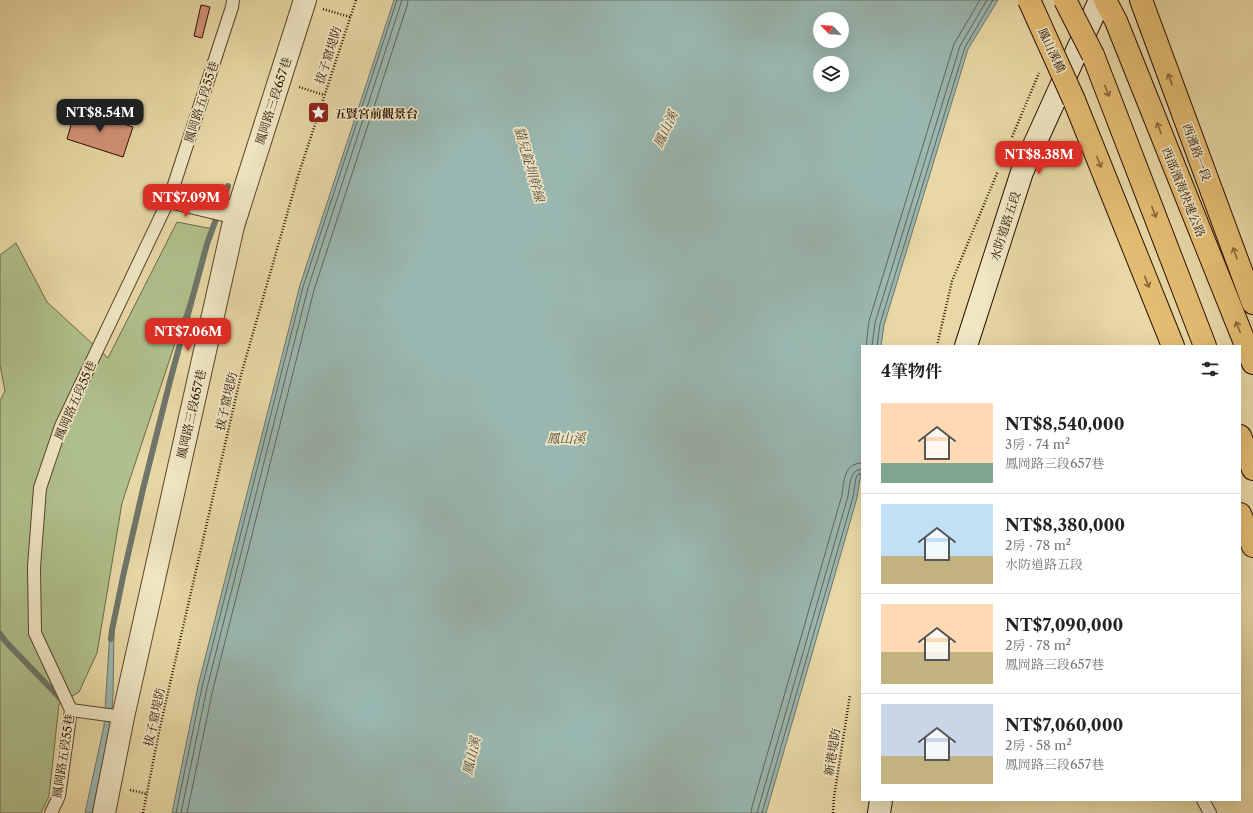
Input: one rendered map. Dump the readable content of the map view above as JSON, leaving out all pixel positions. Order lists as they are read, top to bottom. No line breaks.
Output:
{"streets":{"main road":["鳳山溪橋","西濱路一段","西部濱海快速公路"],"street":["鳳岡路三段657巷","水防道路五段"],"lane":["鳳岡路五段55巷"],"path":["拔子窟堤防","新港堤防"]},"water":["鳳山溪","貓兒錠圳幹線"],"places":{"place":["五賢宮前觀景台"]},"north":"top left","page":{"price":["NT$8.54M","NT$8.38M","NT$7.09M","NT$7.06M"],"heading":"4筆物件","list":[{"name":"NT$8,540,000","note":"3房 · 74 m² · 鳳岡路三段657巷"},{"name":"NT$8,380,000","note":"2房 · 78 m² · 水防道路五段"},{"name":"NT$7,090,000","note":"2房 · 78 m² · 鳳岡路三段657巷"},{"name":"NT$7,060,000","note":"2房 · 58 m² · 鳳岡路三段657巷"}]}}
